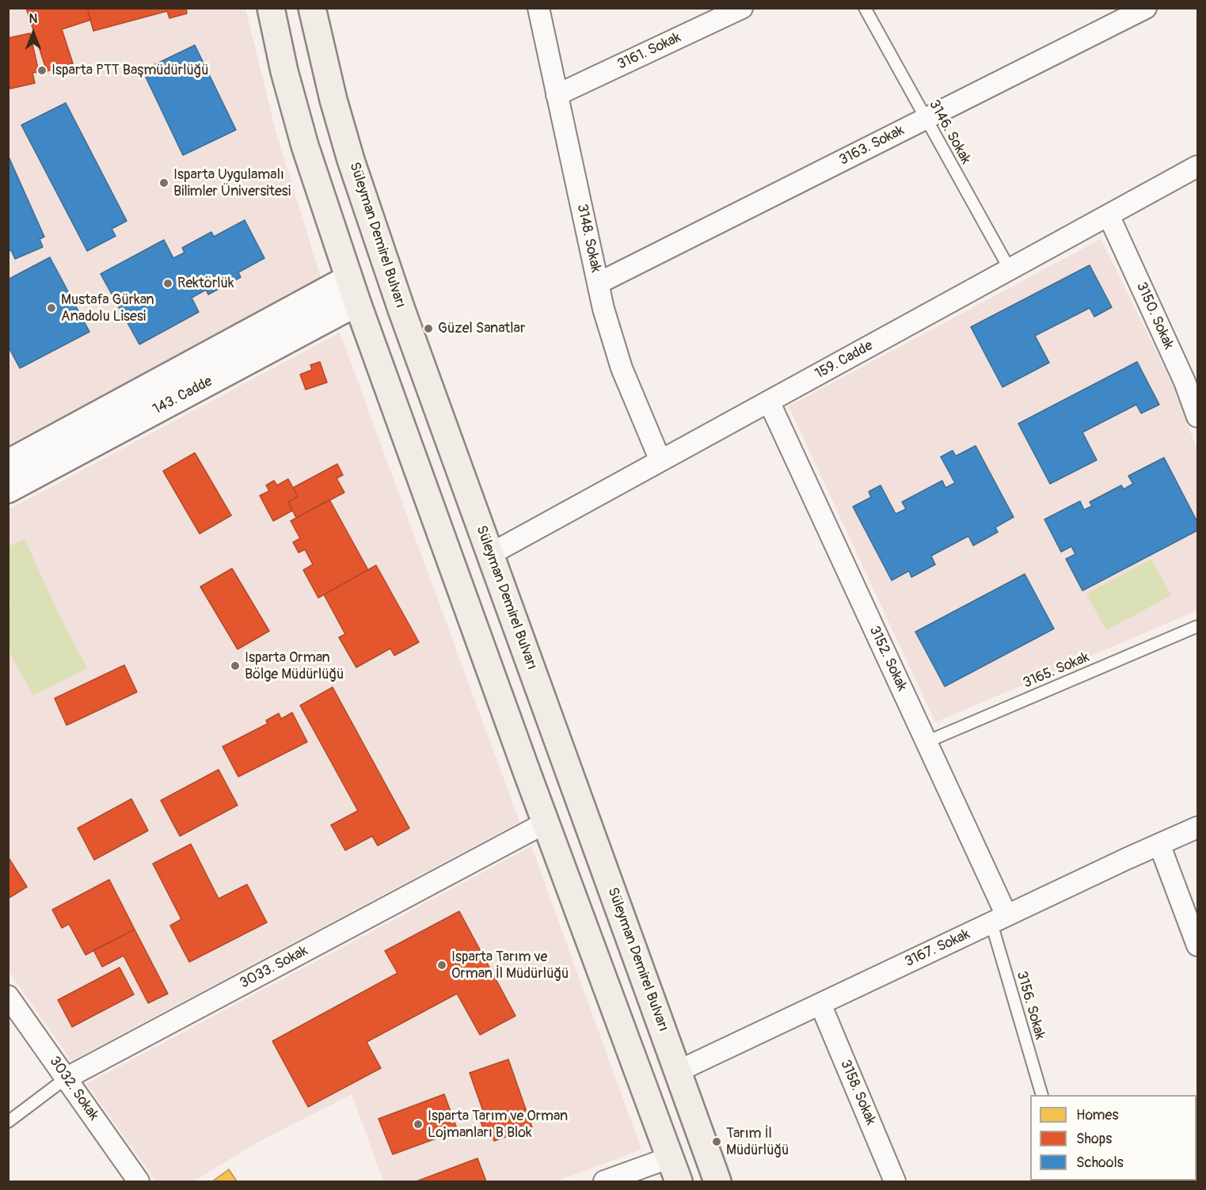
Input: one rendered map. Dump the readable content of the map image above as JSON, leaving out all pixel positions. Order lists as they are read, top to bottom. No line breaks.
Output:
{"streets":{"main road":["Süleyman Demirel Bulvarı"],"street":["3161. Sokak","3163. Sokak","3148. Sokak","3150. Sokak","159. Cadde","143. Cadde","3152. Sokak","3167. Sokak","3033. Sokak","3032. Sokak","3158. Sokak"],"lane":["3146. Sokak","3165. Sokak","3156. Sokak"]},"crossings":[["3161. Sokak","3148. Sokak"],["3146. Sokak","3163. Sokak"],["3146. Sokak","159. Cadde"],["3163. Sokak","3148. Sokak"],["Süleyman Demirel Bulvarı","159. Cadde"],["Süleyman Demirel Bulvarı","3167. Sokak"],["3148. Sokak","159. Cadde"],["3150. Sokak","159. Cadde"],["159. Cadde","3152. Sokak"],["3152. Sokak","3165. Sokak"],["3152. Sokak","3167. Sokak"],["3152. Sokak","3156. Sokak"],["3167. Sokak","3156. Sokak"],["3167. Sokak","3158. Sokak"],["3033. Sokak","3032. Sokak"]],"places":["Isparta PTT Başmüdürlüğü","Isparta Uygulamalı Bilimler Üniversitesi","Rektörlük","Mustafa Gürkan Anadolu Lisesi","Güzel Sanatlar","Isparta Orman Bölge Müdürlüğü","Isparta Tarım ve Orman İl Müdürlüğü","Isparta Tarım ve Orman Lojmanları B Blok","Tarım İl Müdürlüğü"],"legend":["Homes","Shops","Schools"],"north":"top"}
